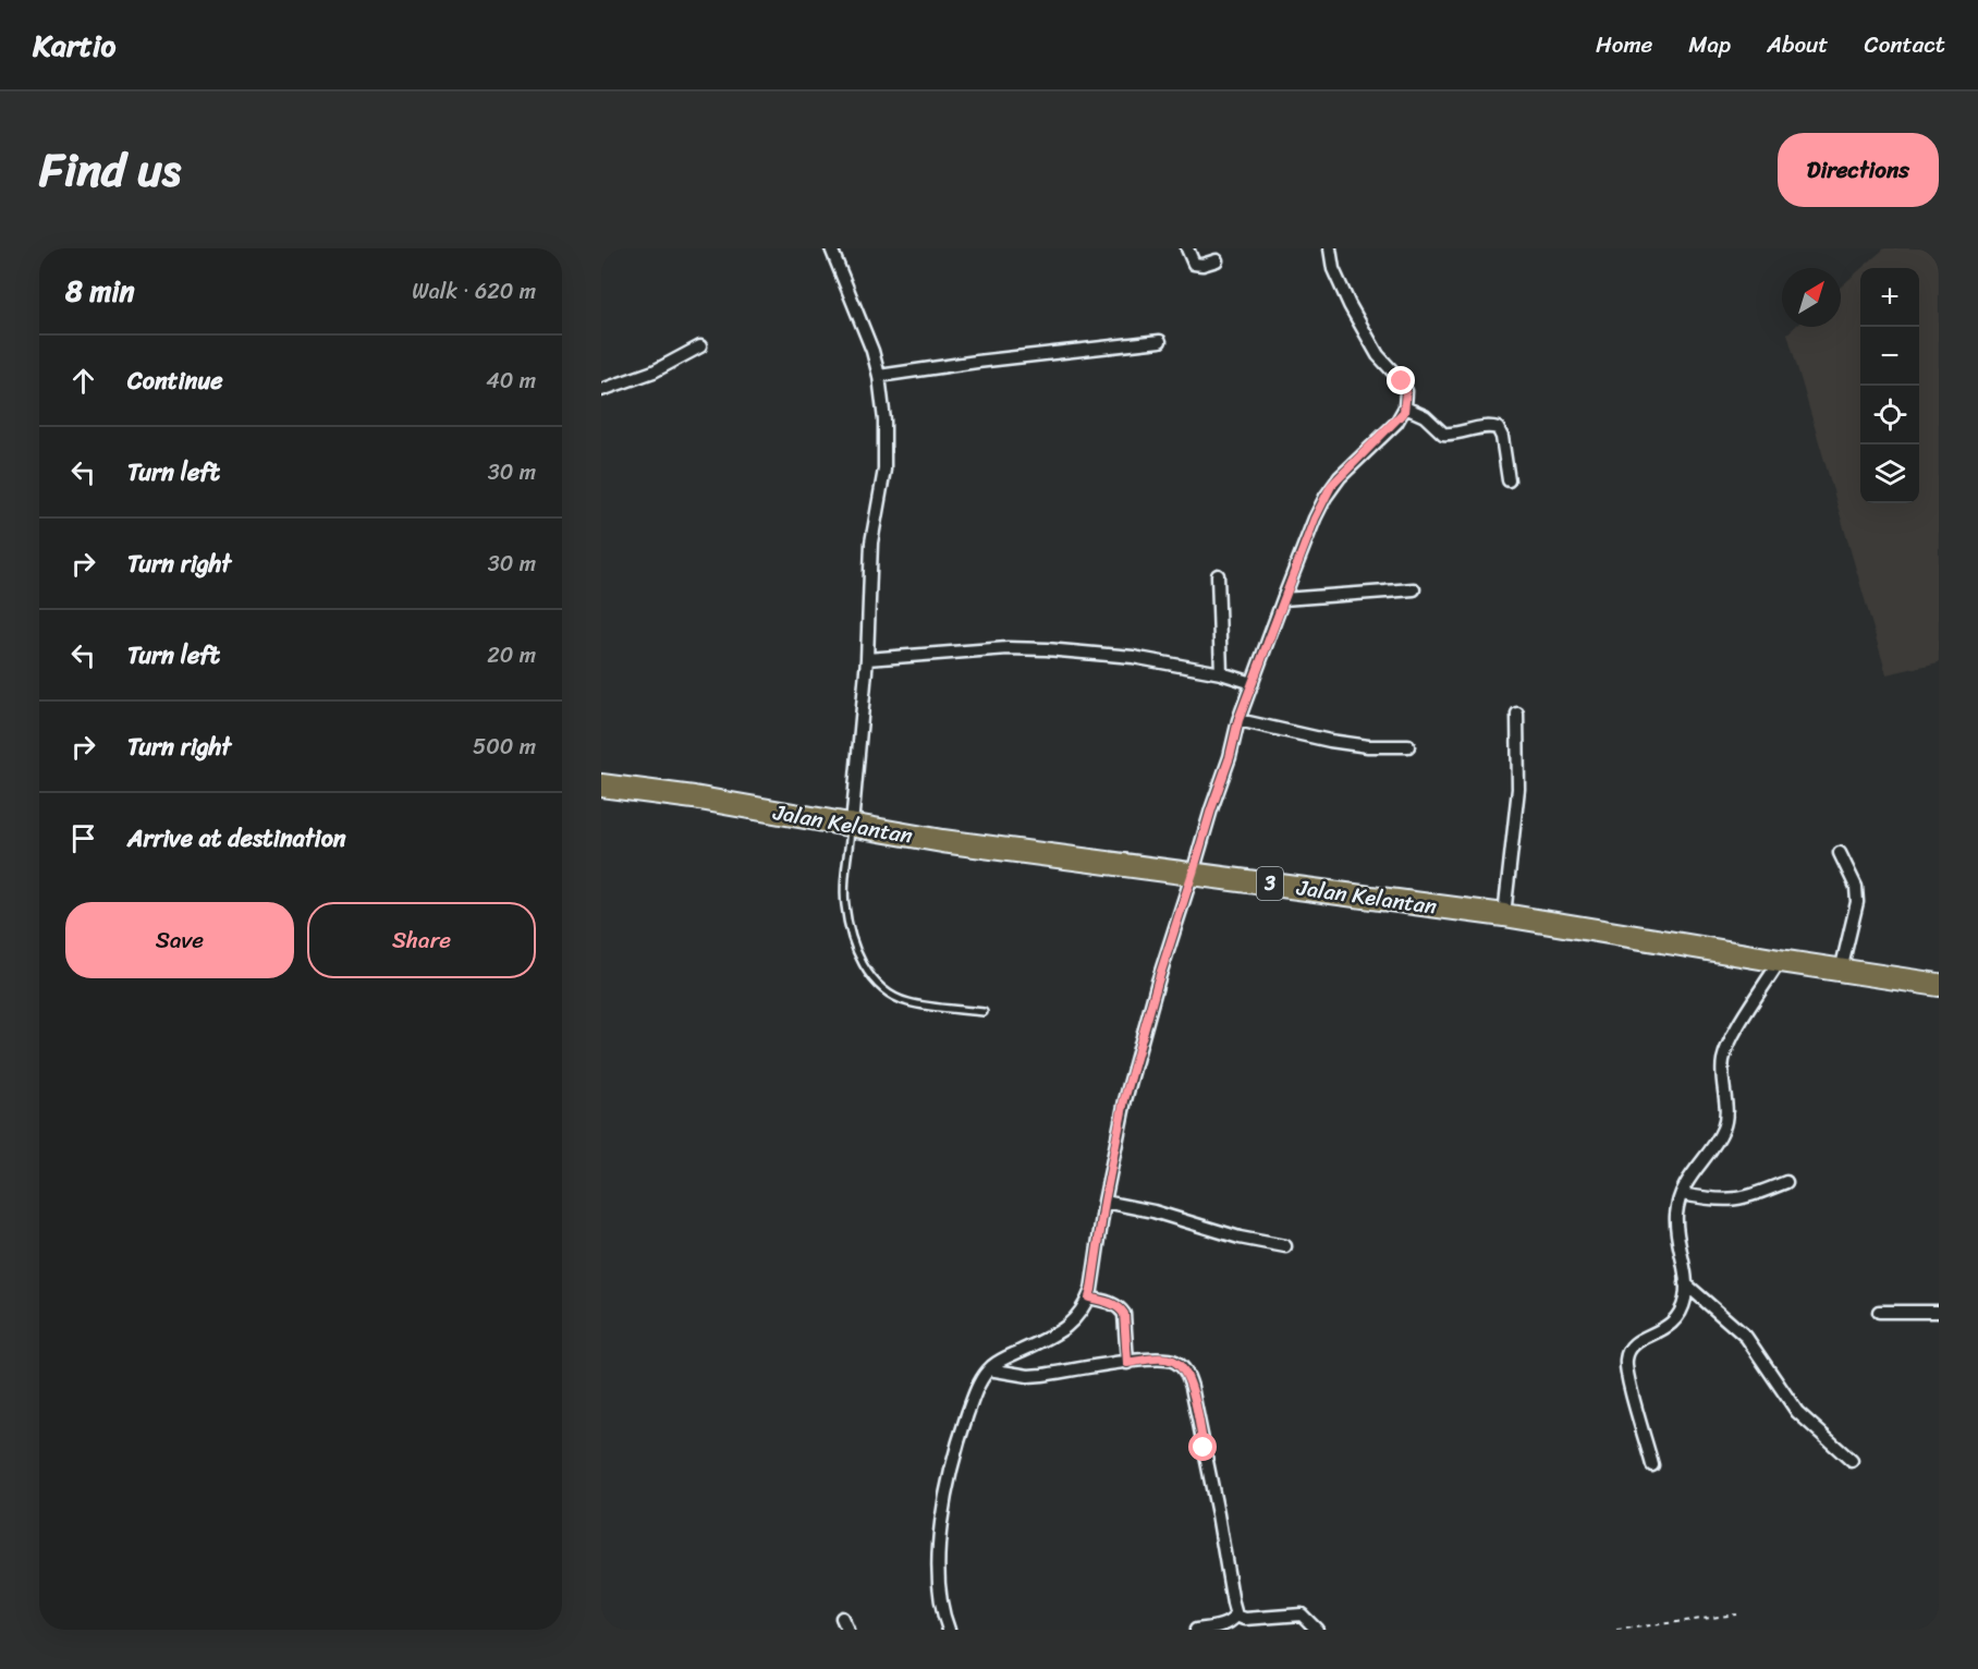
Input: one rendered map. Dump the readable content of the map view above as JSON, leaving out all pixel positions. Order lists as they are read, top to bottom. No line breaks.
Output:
{"streets":{"highway":["Jalan Kelantan","3"]},"north":"top right","page":{"header":"Kartio","nav":["Home","Map","About","Contact"],"title":"Find us","buttons":["Directions",["Save","Share"]],"heading":["8 min","Walk · 620 m"],"map_buttons":["+","−"],"list":[["Continue","40 m"],["Turn left","30 m"],["Turn right","30 m"],["Turn left","20 m"],["Turn right","500 m"],"Arrive at destination"]}}
